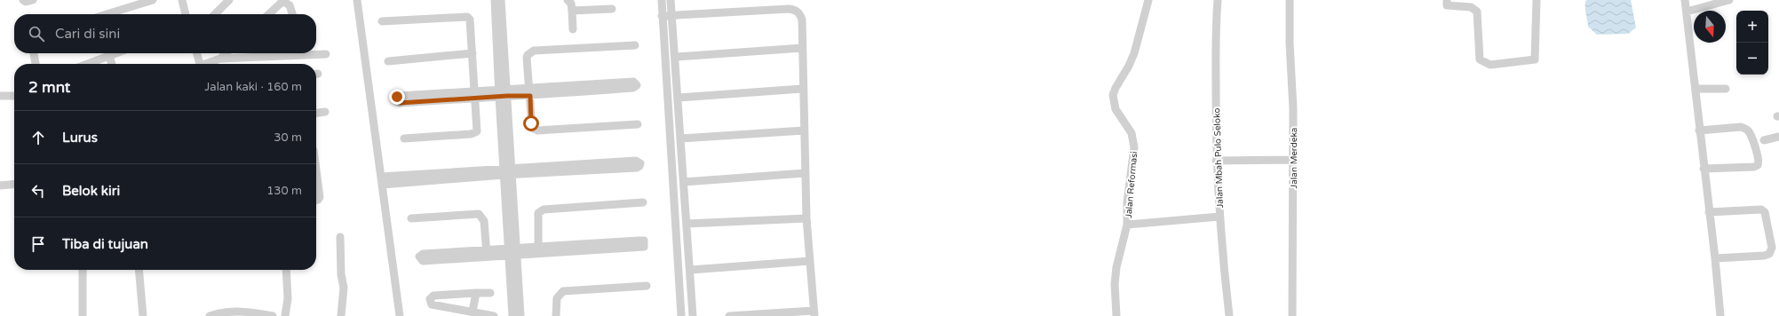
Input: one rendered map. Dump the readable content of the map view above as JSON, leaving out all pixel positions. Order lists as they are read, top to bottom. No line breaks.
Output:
{"streets":{"street":["Jalan Mbah Pulo Seloko","Jalan Merdeka","Jalan Reformasi"]},"north":"bottom","page":{"map_buttons":["+","−"],"search":"Cari di sini","heading":["2 mnt","Jalan kaki · 160 m"],"list":[["Lurus","30 m"],["Belok kiri","130 m"],"Tiba di tujuan"]}}
